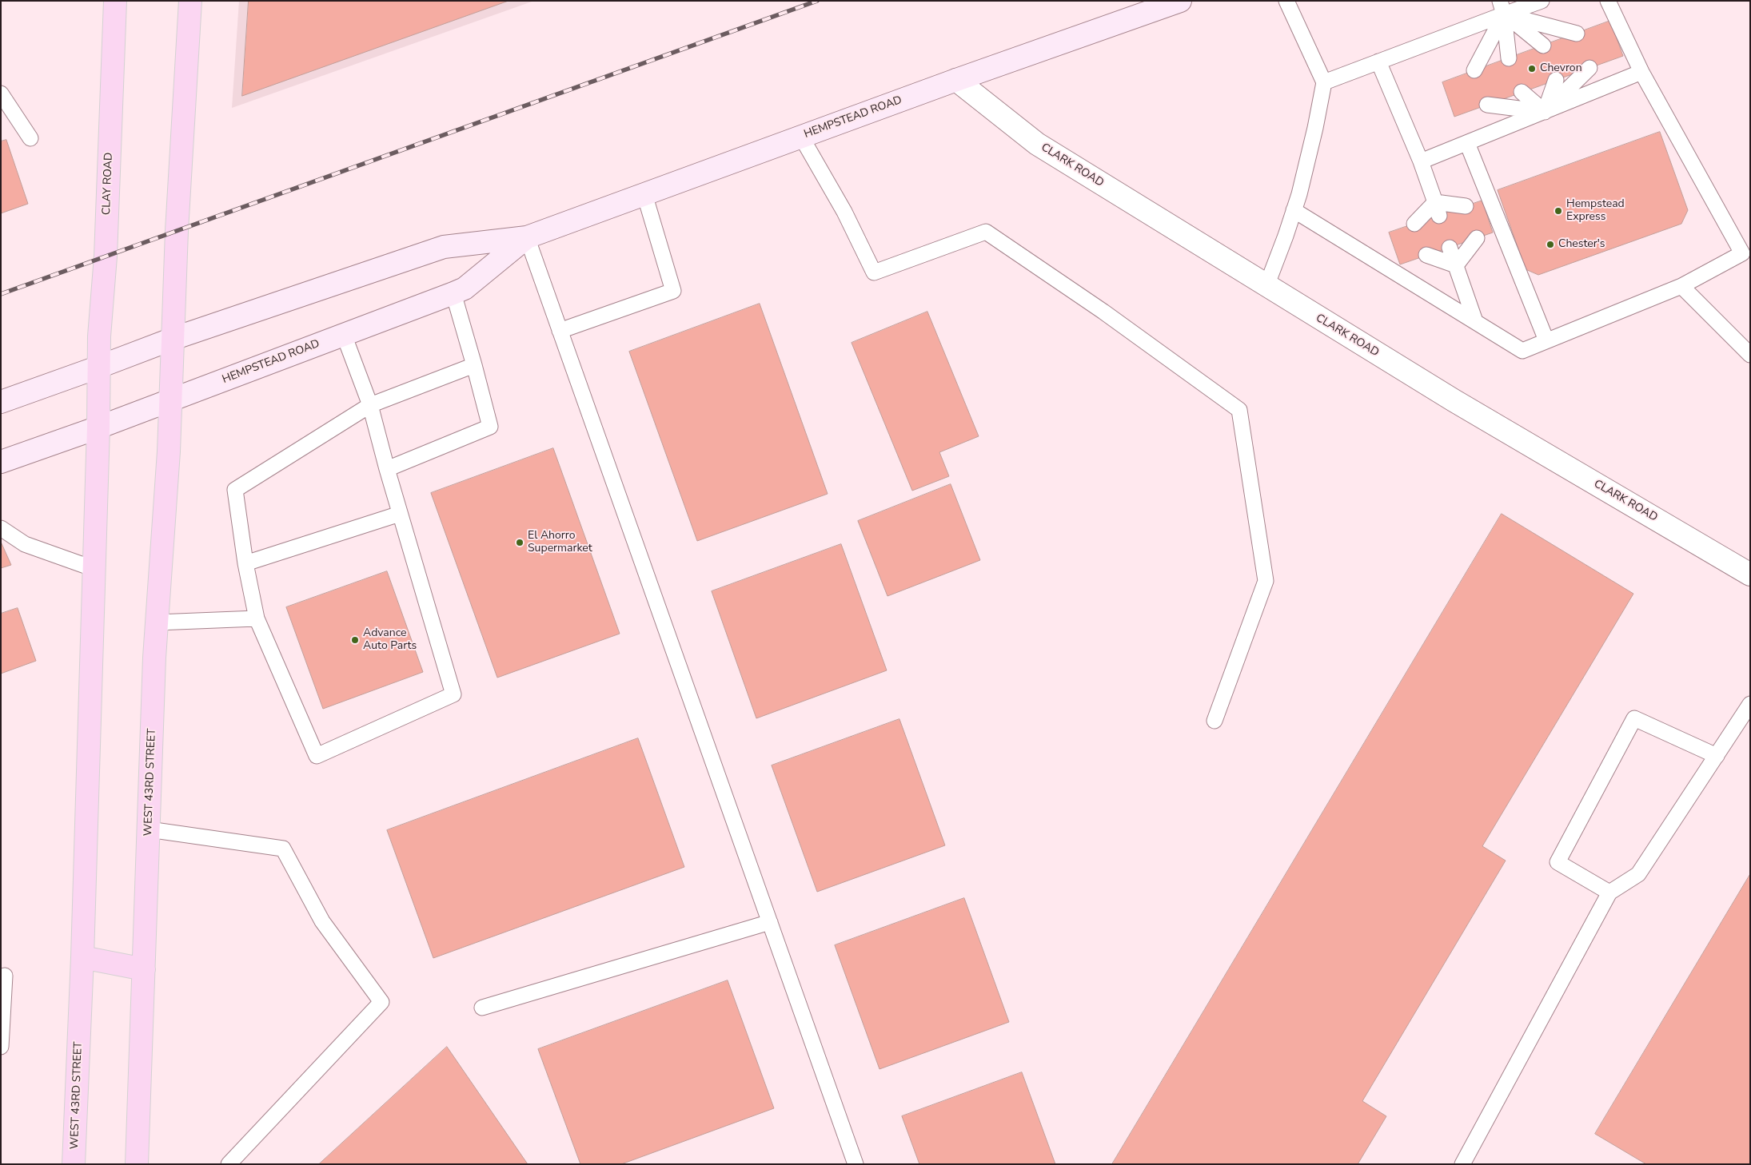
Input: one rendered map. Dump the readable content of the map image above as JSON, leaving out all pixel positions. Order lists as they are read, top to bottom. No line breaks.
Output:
{"streets":{"main road":["HEMPSTEAD ROAD","CLAY ROAD","WEST 43RD STREET"],"street":["CLARK ROAD"]},"crossings":[["HEMPSTEAD ROAD","CLARK ROAD"],["HEMPSTEAD ROAD","CLAY ROAD"],["HEMPSTEAD ROAD","WEST 43RD STREET"],["CLAY ROAD","WEST 43RD STREET"]],"places":["Chevron","Hempstead Express","Chester's","El Ahorro Supermarket","Advance Auto Parts"]}
